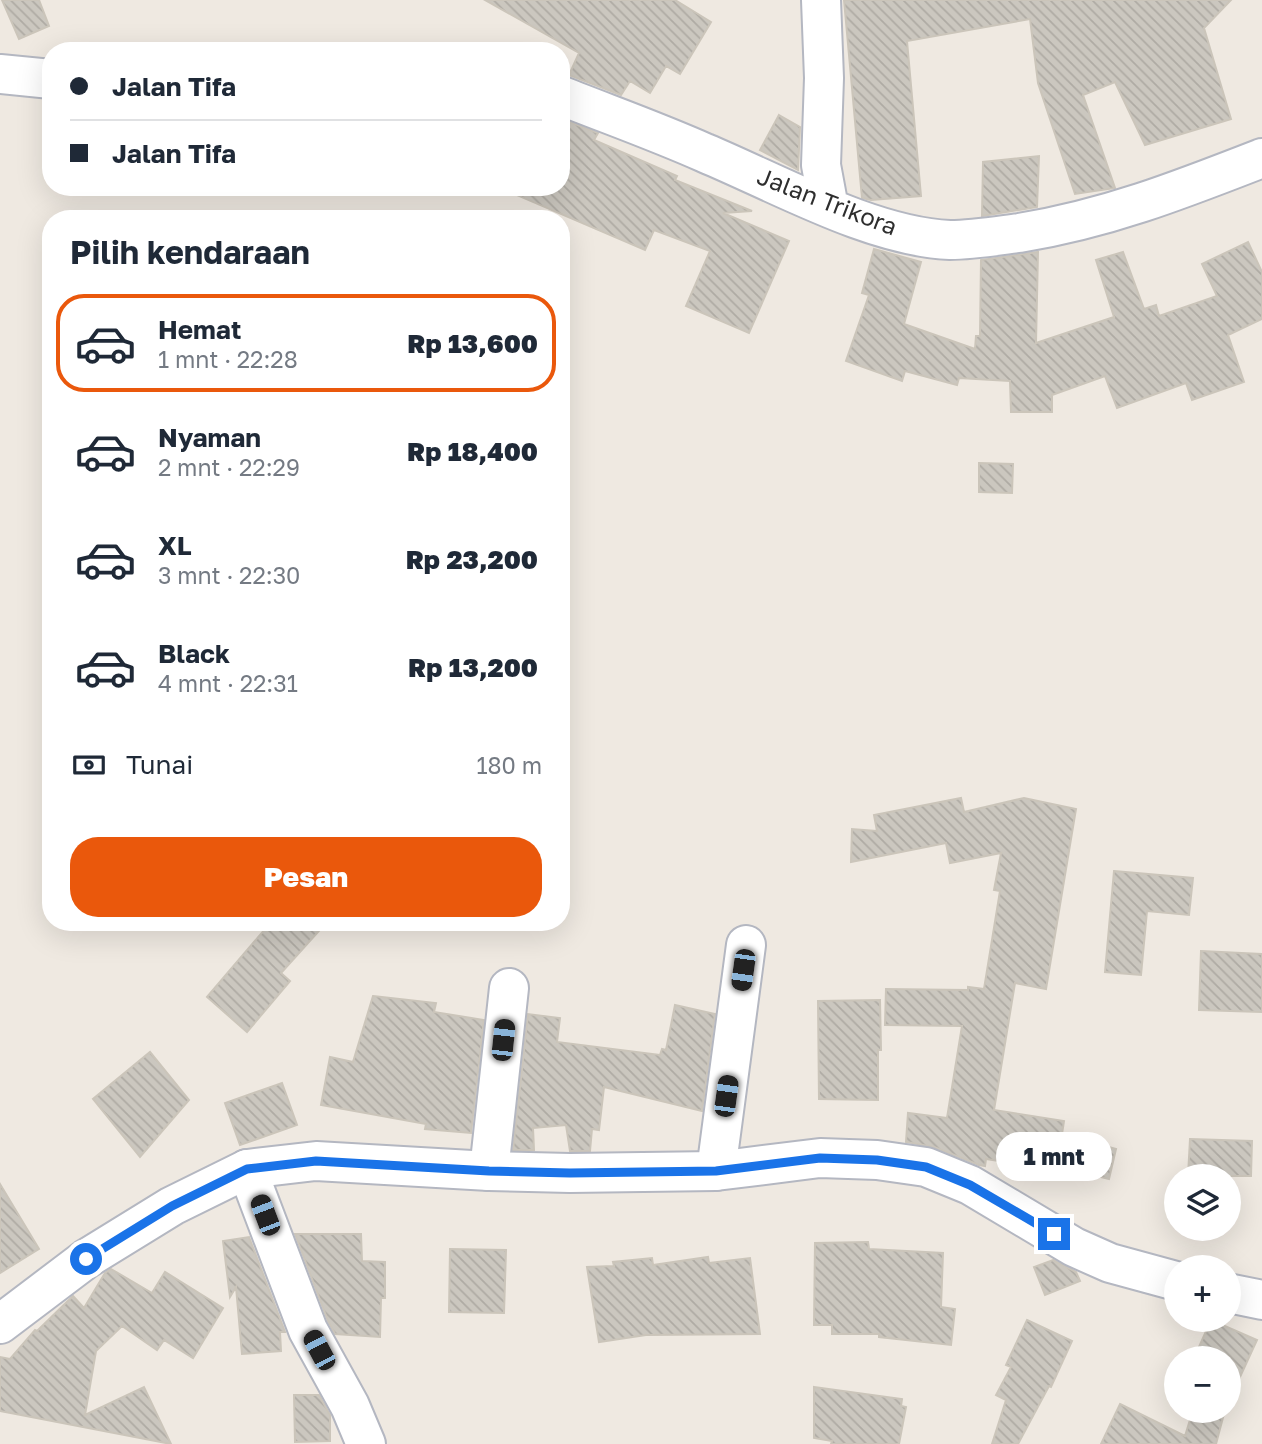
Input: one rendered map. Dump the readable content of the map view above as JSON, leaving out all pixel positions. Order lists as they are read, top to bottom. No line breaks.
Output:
{"streets":{"street":["Jalan Trikora"]},"page":{"banner":["Jalan Tifa","Jalan Tifa"],"heading":"Pilih kendaraan","list":[{"name":"Hemat","note":"1 mnt · 22:28","value":"Rp 13,600"},{"name":"Nyaman","note":"2 mnt · 22:29","value":"Rp 18,400"},{"name":"XL","note":"3 mnt · 22:30","value":"Rp 23,200"},{"name":"Black","note":"4 mnt · 22:31","value":"Rp 13,200"}],"pay":["Tunai","180 m"],"buttons":"Pesan","bubble":"1 mnt","map_buttons":["+","−"]}}
